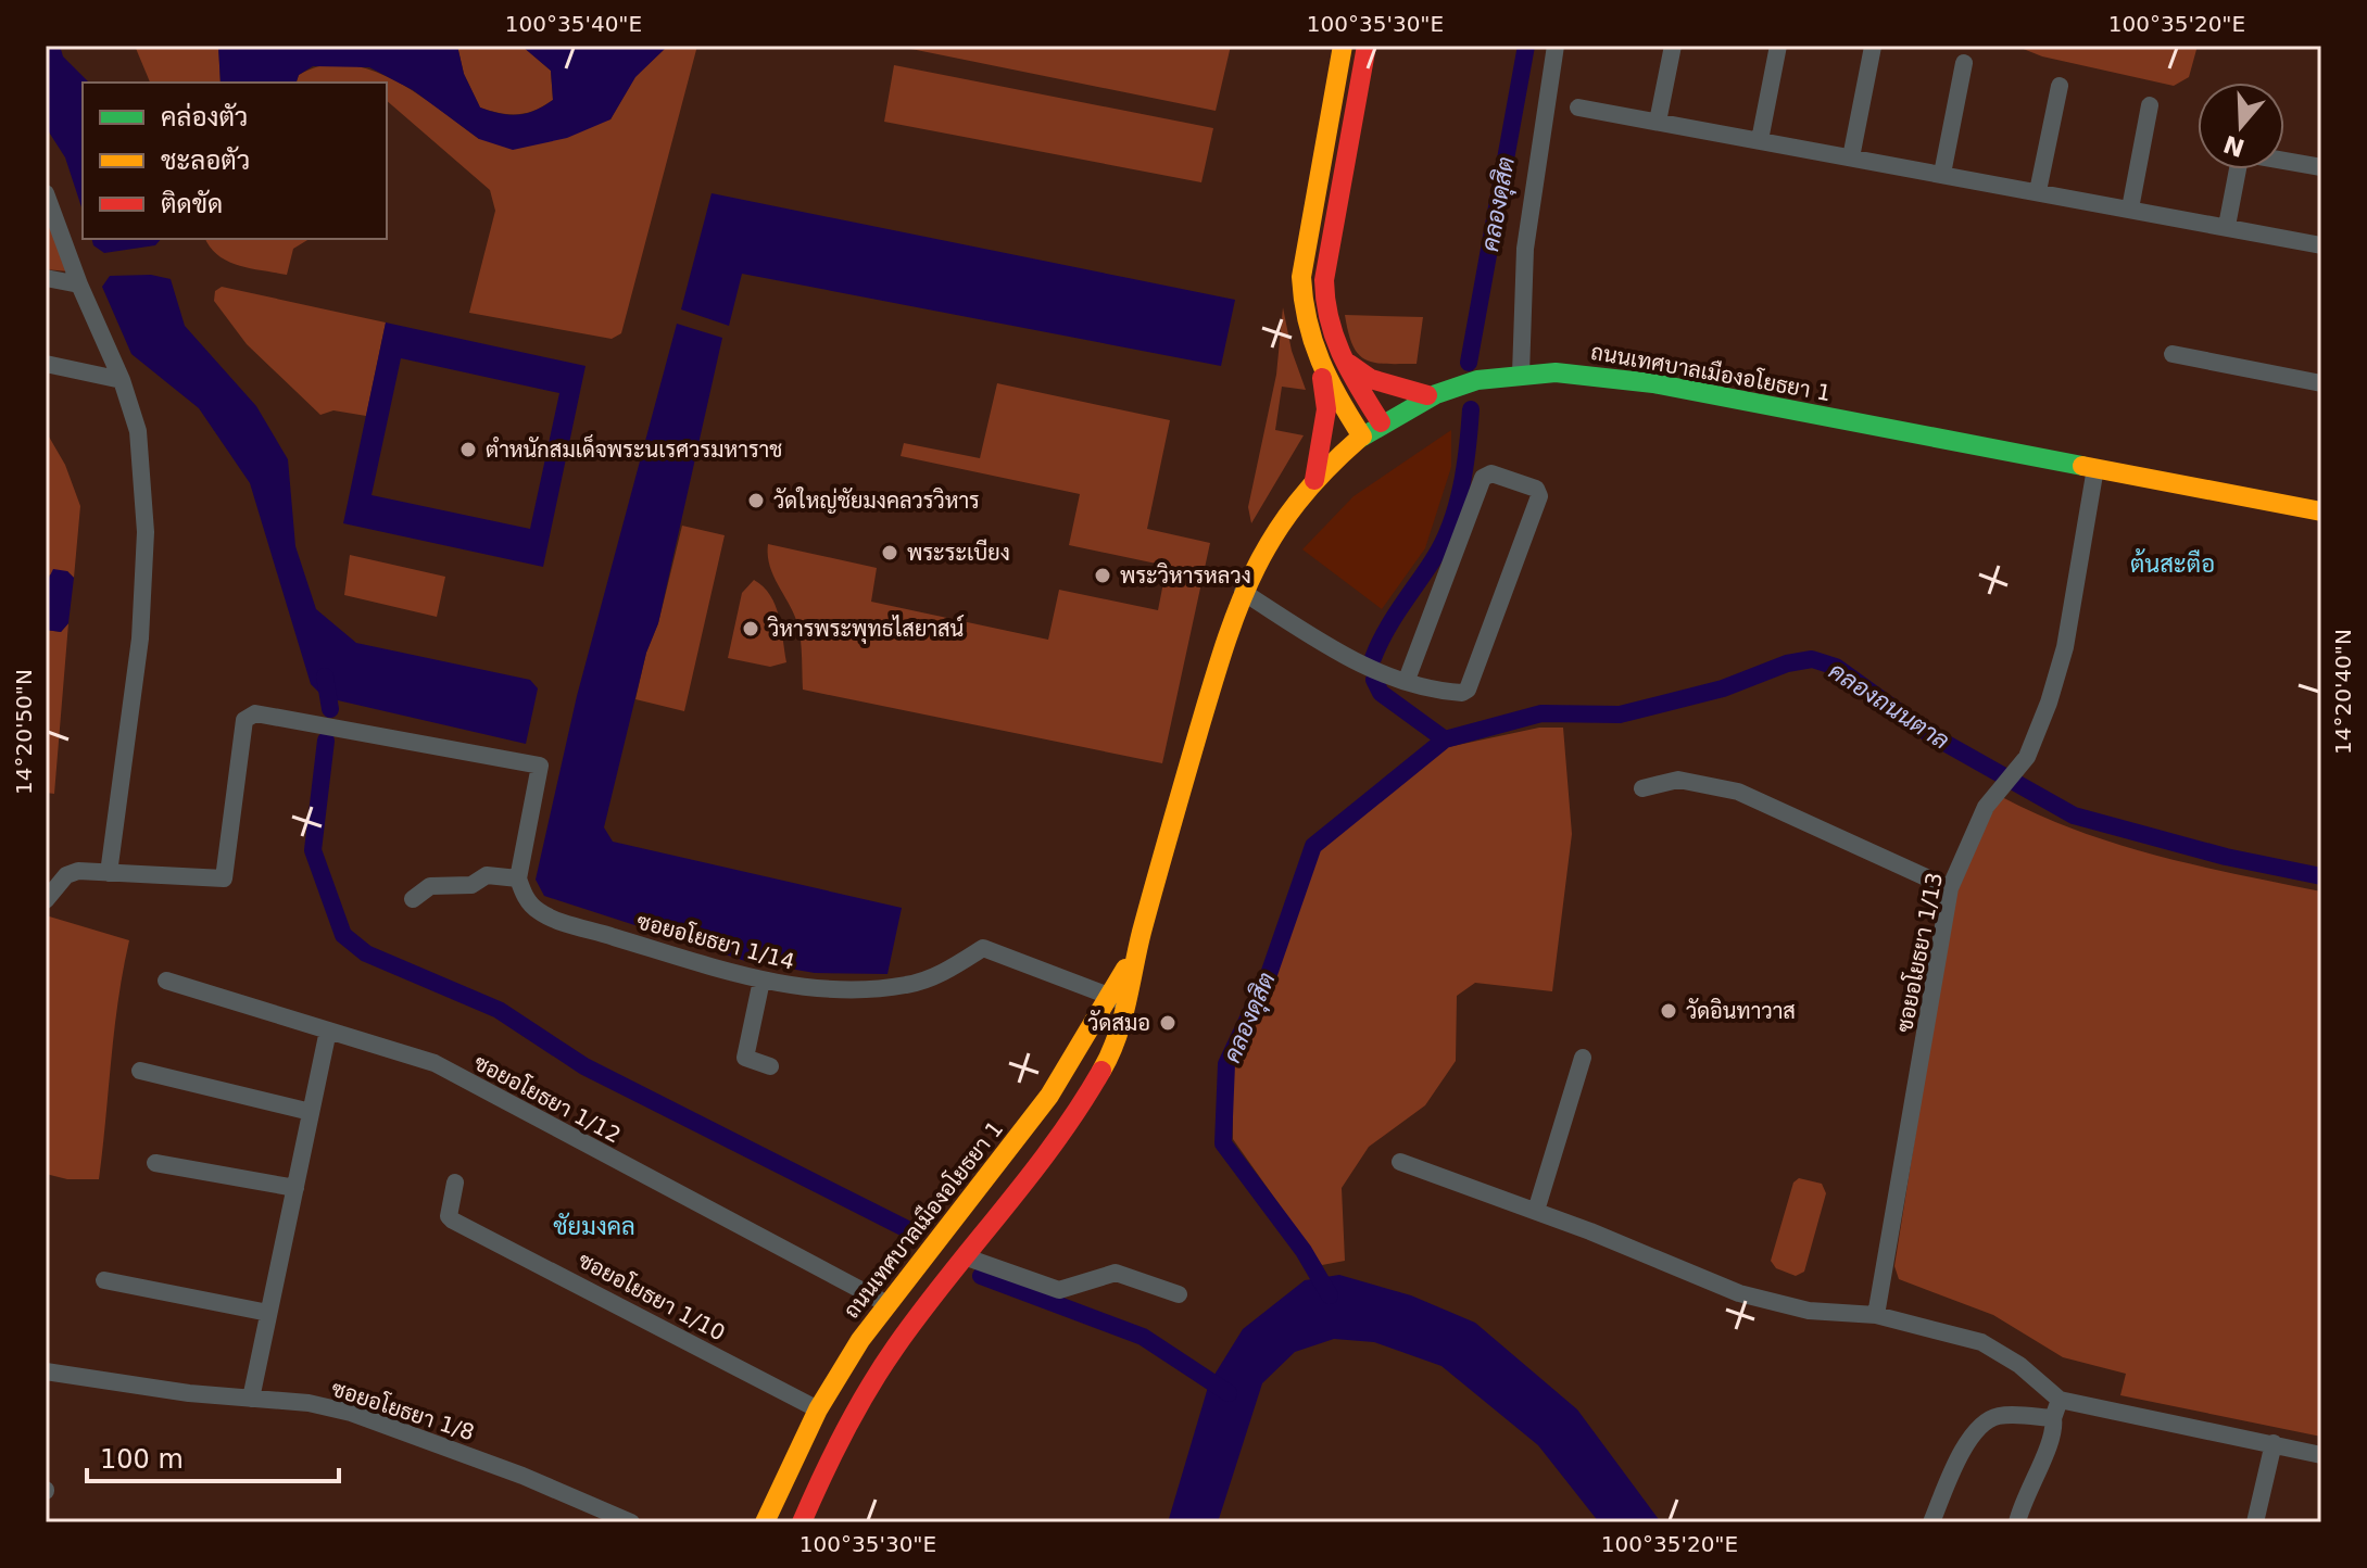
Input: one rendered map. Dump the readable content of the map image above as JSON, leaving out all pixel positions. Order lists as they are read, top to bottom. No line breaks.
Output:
{"streets":{"main road":["ถนนเทศบาลเมืองอโยธยา 1"],"street":["ซอยอโยธยา 1/14","ซอยอโยธยา 1/13","ซอยอโยธยา 1/12","ซอยอโยธยา 1/10","ซอยอโยธยา 1/8"]},"crossings":[["ถนนเทศบาลเมืองอโยธยา 1","ซอยอโยธยา 1/14"],["ถนนเทศบาลเมืองอโยธยา 1","ซอยอโยธยา 1/13"],["ถนนเทศบาลเมืองอโยธยา 1","ซอยอโยธยา 1/12"],["ถนนเทศบาลเมืองอโยธยา 1","ซอยอโยธยา 1/10"]],"districts":["ต้นสะตือ","ชัยมงคล"],"water":["คลองดุสิต","คลองถนนตาล"],"places":["ตำหนักสมเด็จพระนเรศวรมหาราช","วัดใหญ่ชัยมงคลวรวิหาร","พระระเบียง","พระวิหารหลวง","วิหารพระพุทธไสยาสน์","วัดอินทาวาส","วัดสมอ"],"legend":["คล่องตัว","ชะลอตัว","ติดขัด"],"scale_bar":"100 m","north":"bottom","coordinates":["100°35'40\"E","100°35'30\"E","100°35'20\"E","14°20'40\"N","14°20'50\"N"]}
